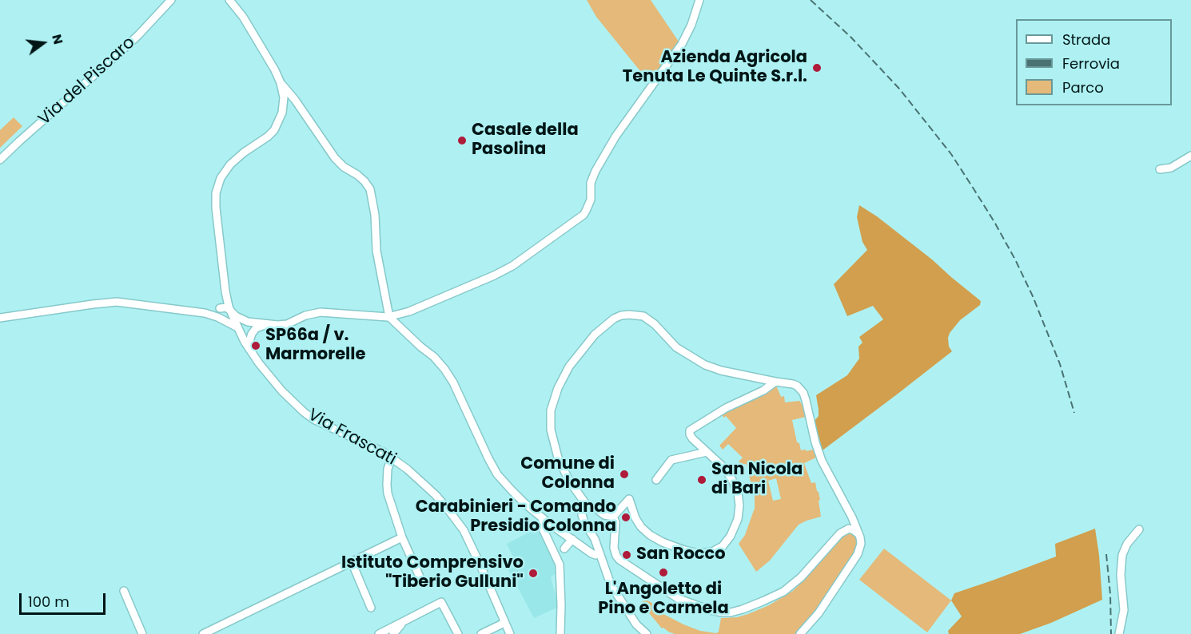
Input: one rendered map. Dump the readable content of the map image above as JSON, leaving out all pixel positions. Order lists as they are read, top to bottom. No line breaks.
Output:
{"streets":{"street":["Via del Piscaro","Via Frascati"]},"places":["Azienda Agricola Tenuta Le Quinte S.r.l.","Casale della Pasolina","SP66a / v. Marmorelle","Comune di Colonna","San Nicola di Bari","Carabinieri - Comando Presidio Colonna","San Rocco","L'Angoletto di Pino e Carmela","Istituto Comprensivo \"Tiberio Gulluni\""],"legend":["Strada","Ferrovia","Parco"],"scale_bar":"100 m","north":"right"}
